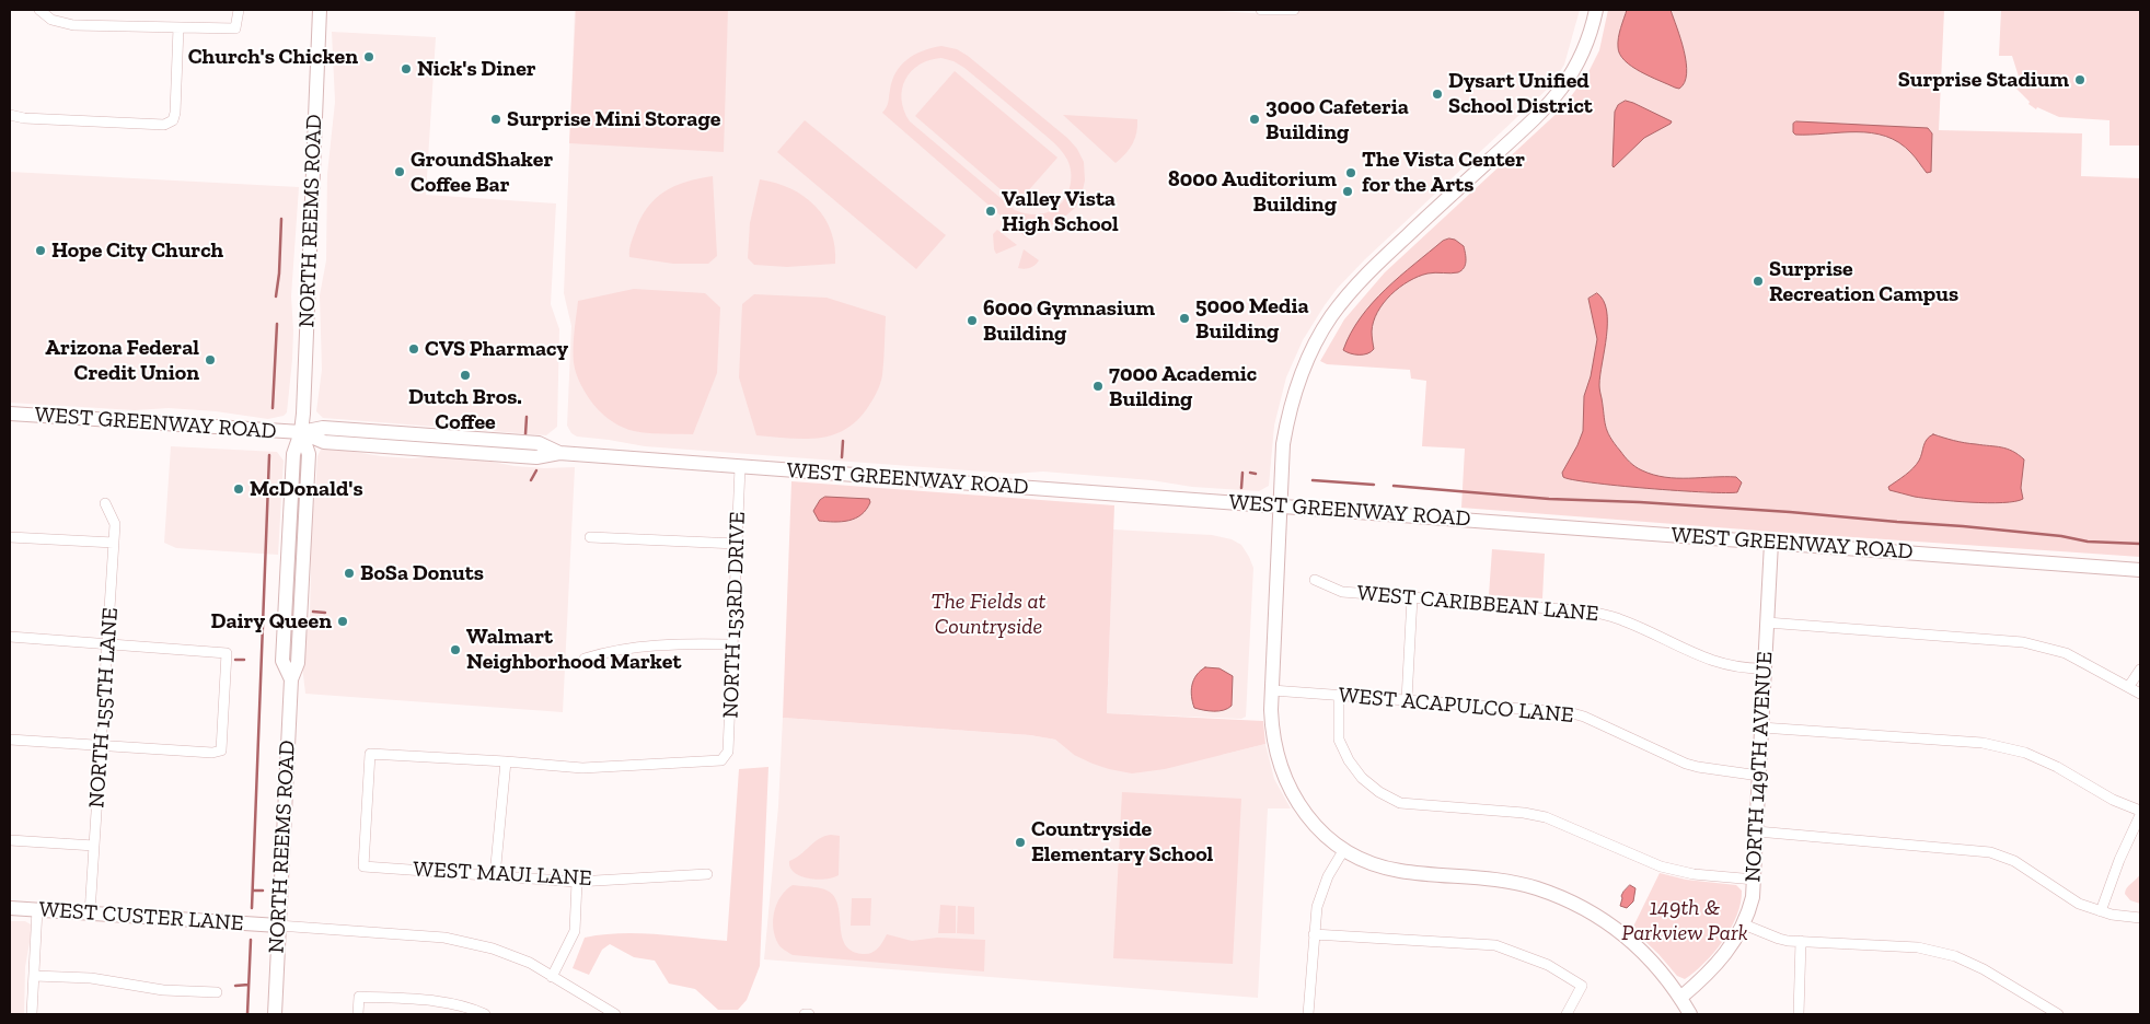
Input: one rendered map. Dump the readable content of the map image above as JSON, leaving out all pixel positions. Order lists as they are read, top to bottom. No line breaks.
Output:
{"streets":{"main road":["NORTH REEMS ROAD","WEST GREENWAY ROAD","NORTH 149TH AVENUE","WEST CUSTER LANE"],"street":["WEST CARIBBEAN LANE","NORTH 153RD DRIVE","WEST ACAPULCO LANE","NORTH 155TH LANE","WEST MAUI LANE"]},"crossings":[["NORTH REEMS ROAD","WEST GREENWAY ROAD"],["NORTH REEMS ROAD","WEST CUSTER LANE"],["WEST GREENWAY ROAD","NORTH 153RD DRIVE"],["WEST GREENWAY ROAD","NORTH 149TH AVENUE"],["WEST CARIBBEAN LANE","NORTH 149TH AVENUE"],["NORTH 153RD DRIVE","WEST MAUI LANE"],["WEST ACAPULCO LANE","NORTH 149TH AVENUE"],["NORTH 155TH LANE","WEST CUSTER LANE"]],"parks":["The Fields at Countryside","149th & Parkview Park"],"places":["Church's Chicken","Nick's Diner","Surprise Stadium","Dysart Unified School District","Surprise Mini Storage","3000 Cafeteria Building","GroundShaker Coffee Bar","The Vista Center for the Arts","8000 Auditorium Building","Valley Vista High School","Hope City Church","Surprise Recreation Campus","5000 Media Building","6000 Gymnasium Building","CVS Pharmacy","Arizona Federal Credit Union","Dutch Bros. Coffee","7000 Academic Building","McDonald's","BoSa Donuts","Dairy Queen","Walmart Neighborhood Market","Countryside Elementary School"]}
